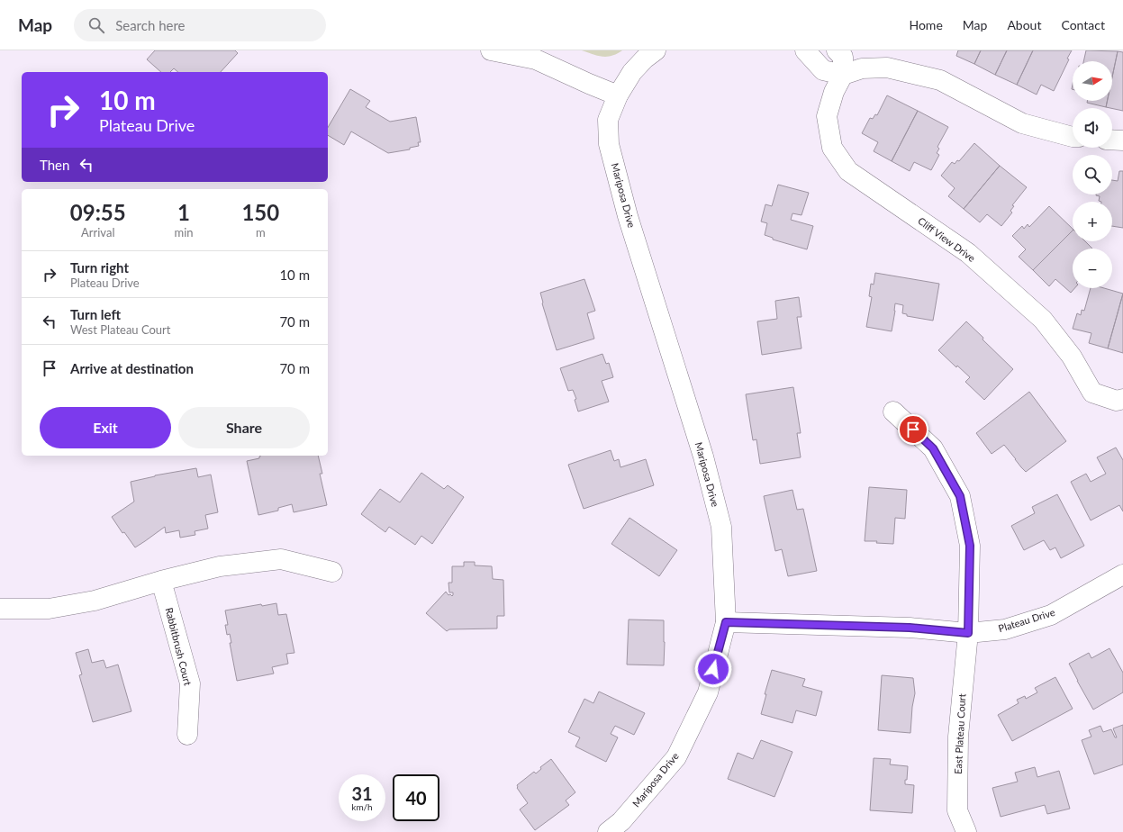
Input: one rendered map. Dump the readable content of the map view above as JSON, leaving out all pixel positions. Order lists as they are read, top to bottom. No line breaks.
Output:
{"streets":{"street":["Mariposa Drive","Cliff View Drive","Plateau Drive","Rabbitbrush Court","East Plateau Court"]},"crossings":[["Mariposa Drive","Plateau Drive"],["Plateau Drive","East Plateau Court"]],"north":"right","page":{"header":"Map","search":"Search here","nav":["Home","Map","About","Contact"],"map_buttons":["+","−"],"turn":["10 m","Plateau Drive"],"then":"Then","eta":["09:55","Arrival","1","min","150","m"],"list":[{"name":"Turn right","note":"Plateau Drive","value":"10 m"},{"name":"Turn left","note":"West Plateau Court","value":"70 m"},{"name":"Arrive at destination","value":"70 m"}],"buttons":["Exit","Share"],"speed":"31 km/h","limit":"40"}}
